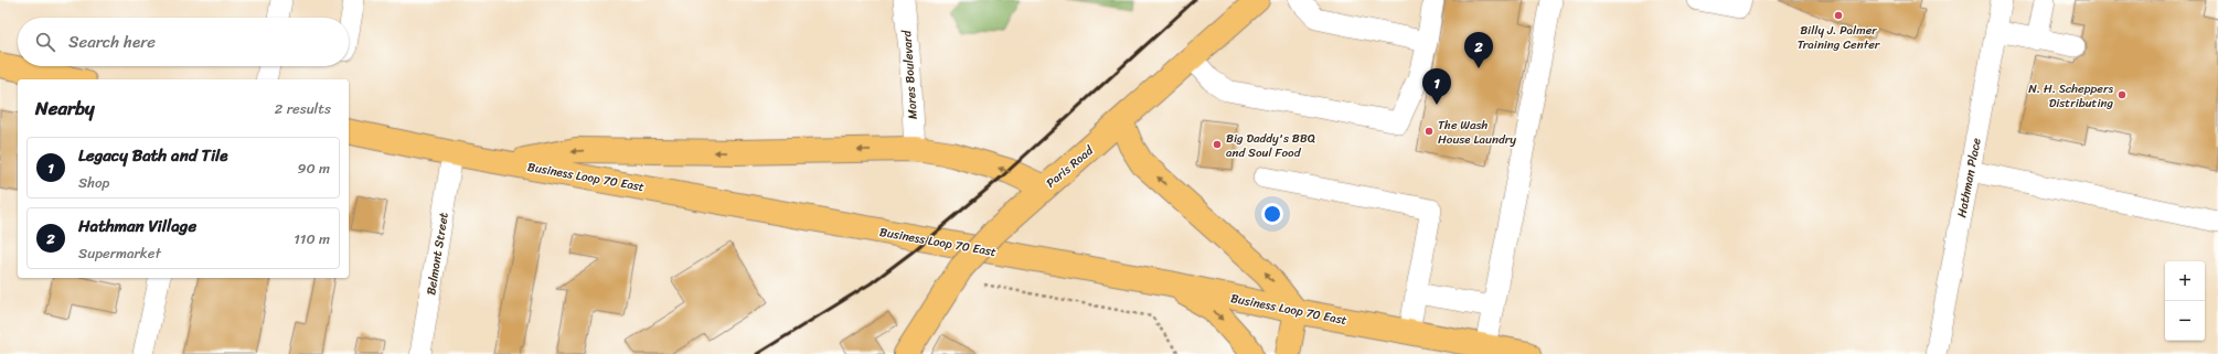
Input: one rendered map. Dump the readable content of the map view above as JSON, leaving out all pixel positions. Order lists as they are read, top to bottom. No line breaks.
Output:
{"streets":{"main road":["Paris Road","Business Loop 70 East"],"street":["Mores Boulevard","Hathman Place","Belmont Street"]},"crossings":[["Business Loop 70 East","Belmont Street"]],"places":["Billy J. Palmer Training Center","N. H. Scheppers Distributing","The Wash House Laundry","Big Daddy's BBQ and Soul Food"],"page":{"search":"Search here","pins":["2","1"],"heading":["Nearby","2 results"],"list":[{"mark":"1","name":"Legacy Bath and Tile","note":"Shop","value":"90 m"},{"mark":"2","name":"Hathman Village","note":"Supermarket","value":"110 m"}],"map_buttons":["+","−"]}}
